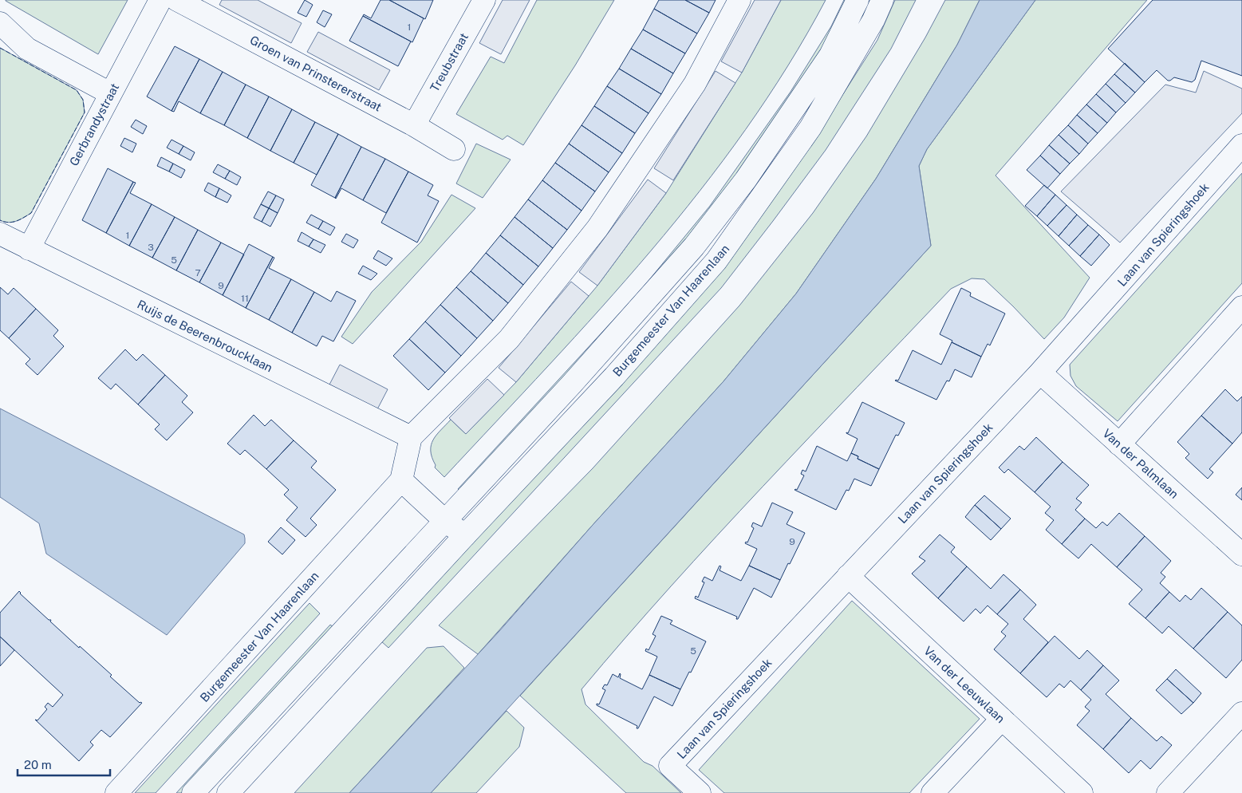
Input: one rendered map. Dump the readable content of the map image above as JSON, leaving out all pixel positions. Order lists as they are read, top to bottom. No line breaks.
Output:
{"streets":{"street":["Treubstraat","Groen van Prinstererstraat","Gerbrandystraat","Laan van Spieringshoek","Burgemeester Van Haarenlaan","Ruijs de Beerenbroucklaan","Van der Palmlaan","Van der Leeuwlaan"]},"crossings":[["Treubstraat","Groen van Prinstererstraat"],["Gerbrandystraat","Ruijs de Beerenbroucklaan"],["Laan van Spieringshoek","Van der Palmlaan"],["Laan van Spieringshoek","Van der Leeuwlaan"],["Burgemeester Van Haarenlaan","Ruijs de Beerenbroucklaan"]],"house_numbers":["1","1","3","5","7","9","11","9","5"],"scale_bar":"20 m"}
